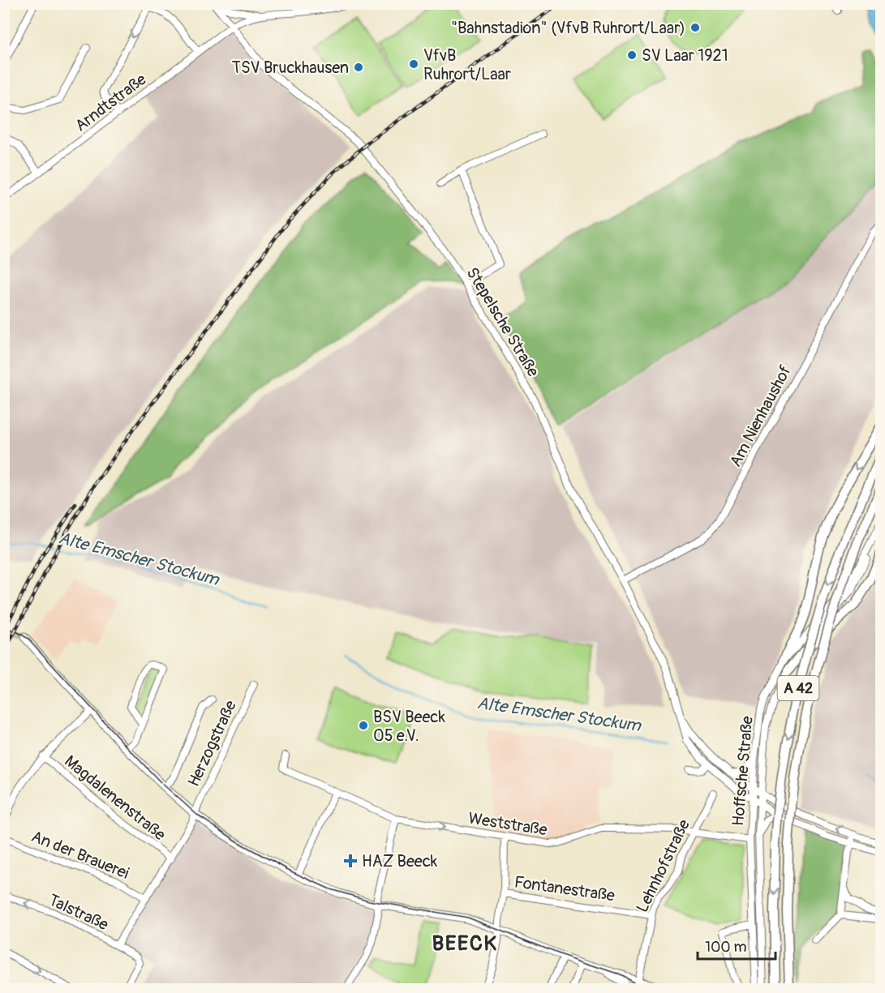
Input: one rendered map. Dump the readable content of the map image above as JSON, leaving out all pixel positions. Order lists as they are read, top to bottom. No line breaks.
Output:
{"streets":{"highway":["A 42"],"street":["Arndtstraße","Stepelsche Straße","Am Nienhaushof","Herzogstraße","Hoffsche Straße","Magdalenenstraße","Weststraße","An der Brauerei","Lehnhofstraße","Fontanestraße","Talstraße"]},"crossings":[["Arndtstraße","Stepelsche Straße"],["Stepelsche Straße","Am Nienhaushof"],["Stepelsche Straße","Hoffsche Straße"],["Herzogstraße","Magdalenenstraße"],["Herzogstraße","An der Brauerei"],["Herzogstraße","Talstraße"],["Hoffsche Straße","Weststraße"],["Weststraße","Lehnhofstraße"],["Lehnhofstraße","Fontanestraße"]],"one_way":["Talstraße"],"districts":["BEECK"],"water":["Alte Emscher Stockum"],"places":{"other":["\"Bahnstadion\" (VfvB Ruhrort/Laar)","SV Laar 1921","VfvB Ruhrort/Laar","TSV Bruckhausen","BSV Beeck 05 e.V."],"health":["HAZ Beeck"]},"scale_bar":"100 m"}
